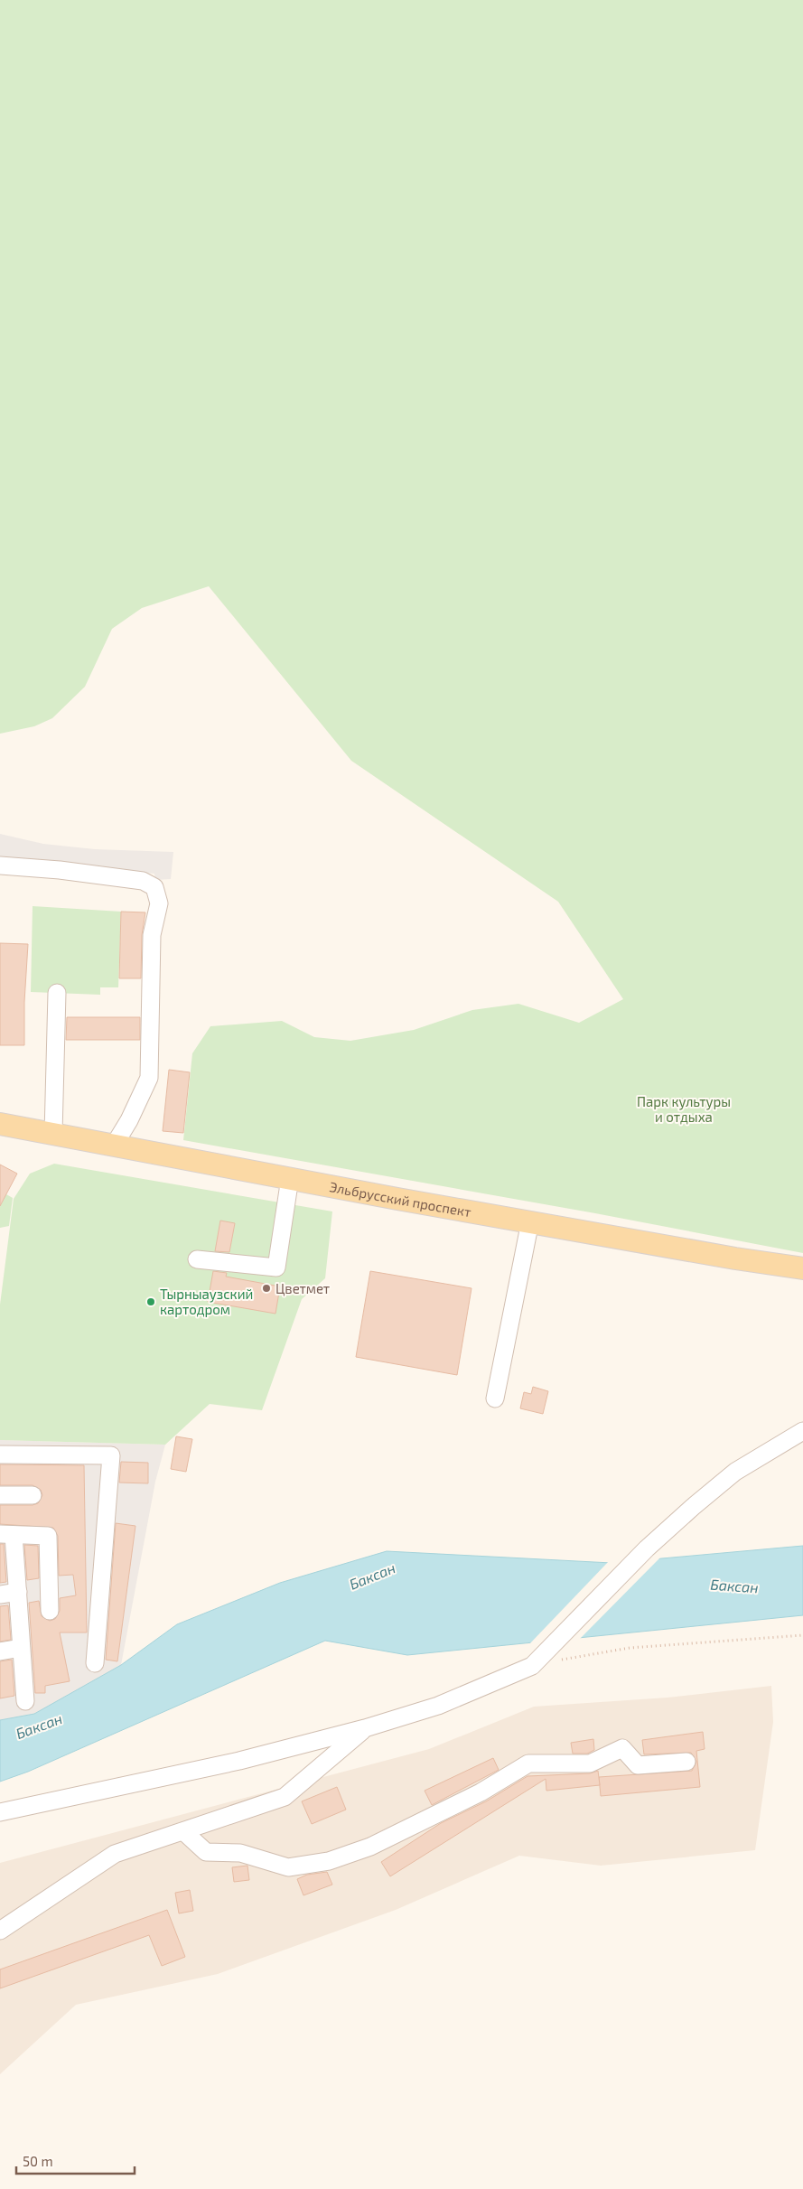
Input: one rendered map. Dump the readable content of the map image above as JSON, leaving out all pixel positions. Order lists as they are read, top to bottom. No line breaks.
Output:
{"streets":{"main road":["Эльбрусский проспект"]},"water":["Баксан"],"parks":["Парк культуры и отдыха"],"places":["Цветмет","Тырныаузский картодром"],"scale_bar":"50 m"}
